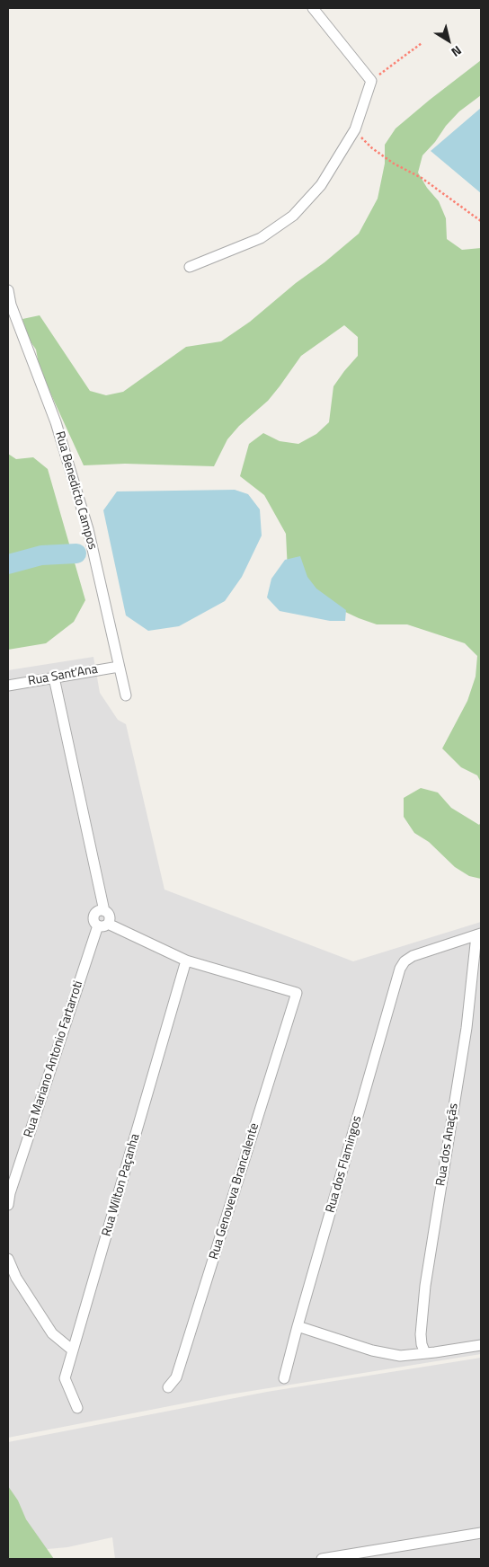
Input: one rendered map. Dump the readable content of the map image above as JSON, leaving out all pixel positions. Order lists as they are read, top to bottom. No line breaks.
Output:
{"streets":{"street":["Rua Benedicto Campos","Rua Sant’Ana","Rua Mariano Antonio Fartarroti","Rua dos Anaçãs","Rua dos Flamingos","Rua Wilton Paçanha","Rua Genoveva Brancalente"]},"crossings":[["Rua Benedicto Campos","Rua Sant’Ana"],["Rua Sant’Ana","Rua Mariano Antonio Fartarroti"],["Rua dos Anaçãs","Rua dos Flamingos"],["Rua Wilton Paçanha","Rua Genoveva Brancalente"]],"north":"bottom right"}
